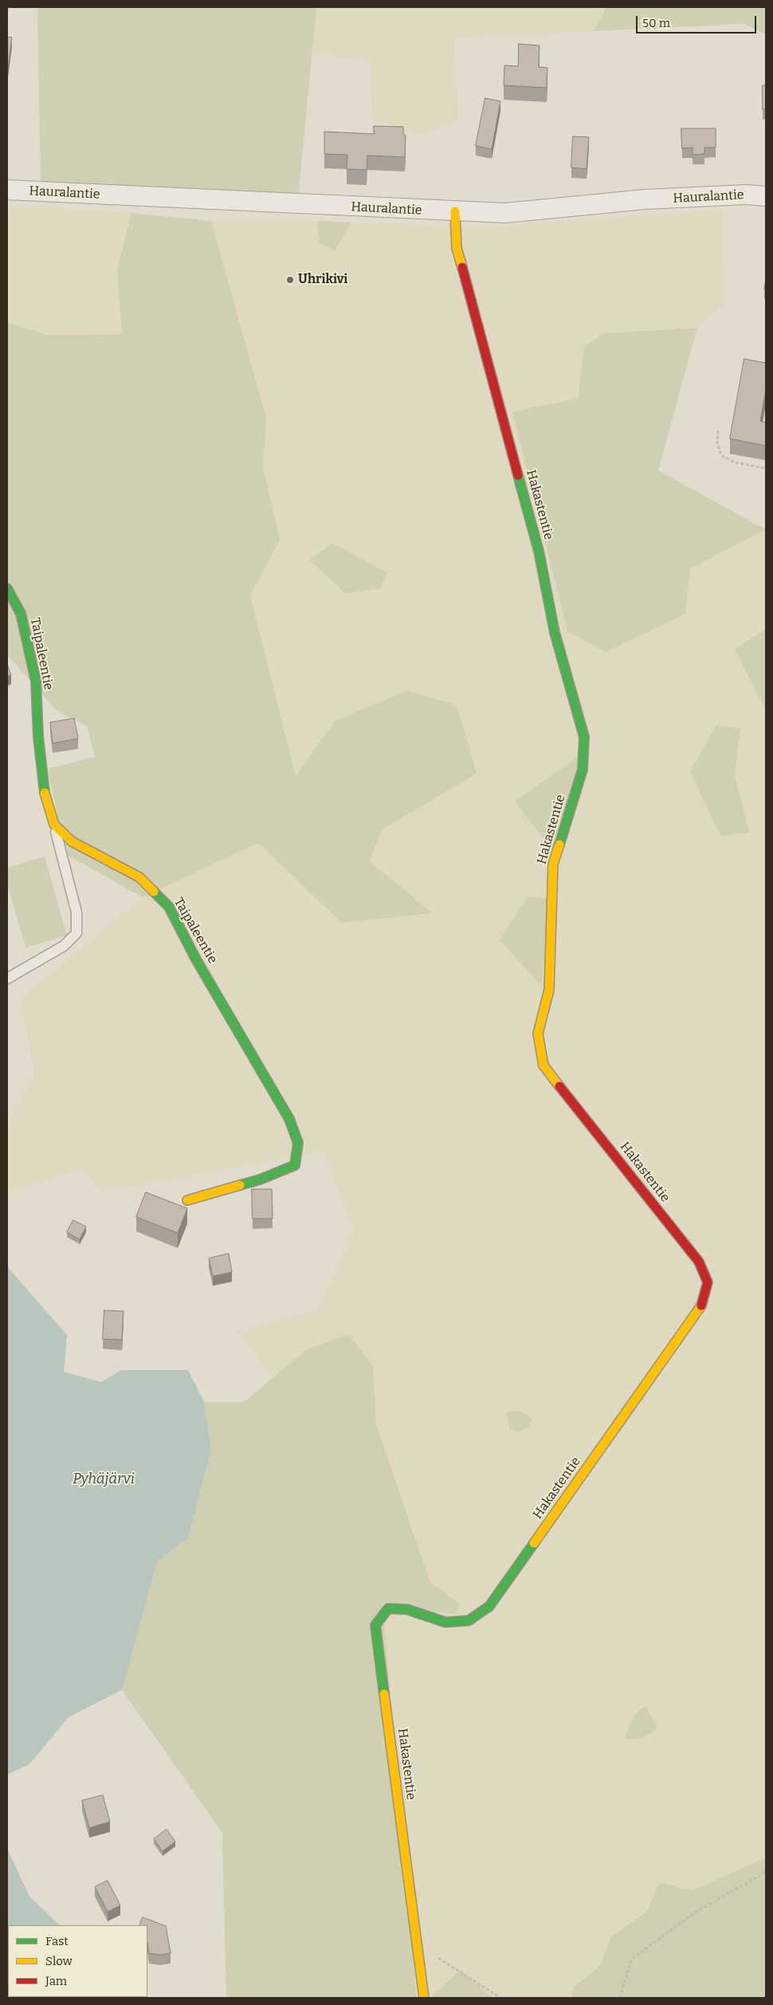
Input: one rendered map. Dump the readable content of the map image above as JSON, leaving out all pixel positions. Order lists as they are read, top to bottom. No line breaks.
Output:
{"streets":{"street":["Hauralantie","Hakastentie","Taipaleentie"]},"crossings":[["Hauralantie","Hakastentie"]],"water":["Pyhäjärvi"],"places":["Uhrikivi"],"legend":["Fast","Slow","Jam"],"scale_bar":"50 m"}
